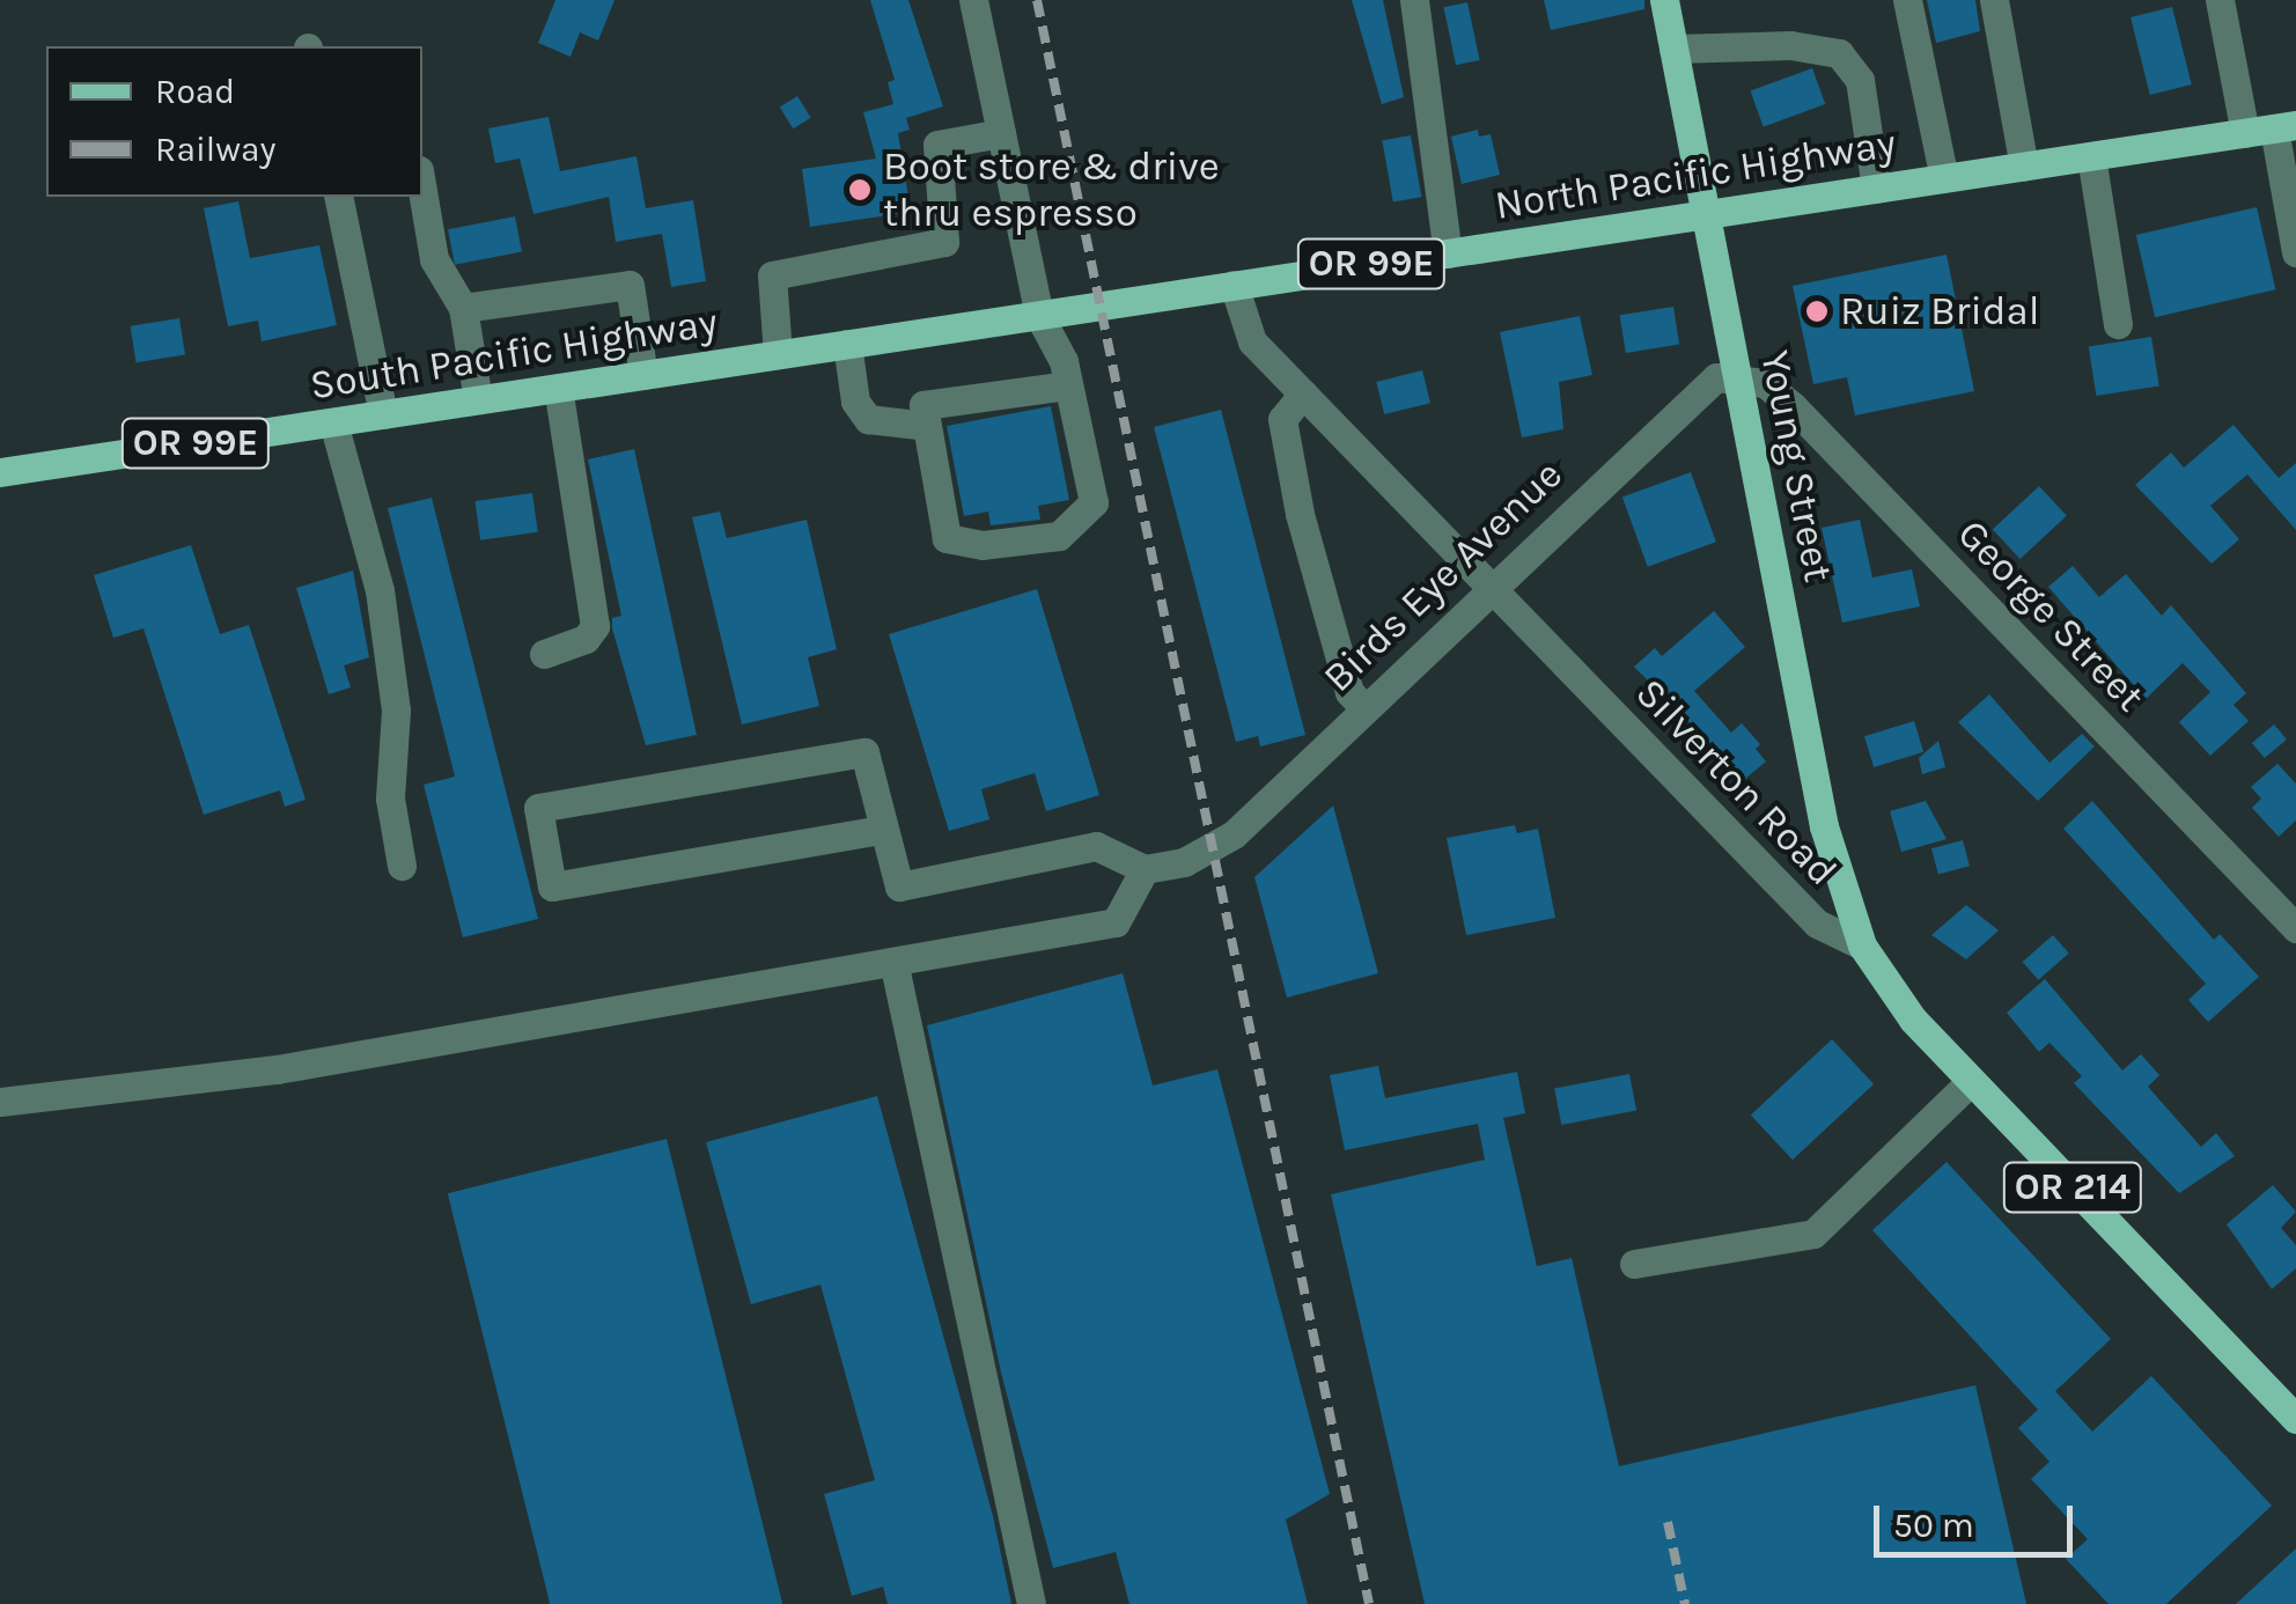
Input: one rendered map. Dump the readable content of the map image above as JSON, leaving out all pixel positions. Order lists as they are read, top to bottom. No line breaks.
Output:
{"streets":{"main road":["North Pacific Highway","OR 99E","South Pacific Highway","Young Street","Silverton Road","OR 214"],"street":["Birds Eye Avenue","George Street"]},"crossings":[["North Pacific Highway","South Pacific Highway"],["North Pacific Highway","Young Street"],["North Pacific Highway","Silverton Road"],["Young Street","Birds Eye Avenue"],["Young Street","George Street"],["Young Street","Silverton Road"],["Birds Eye Avenue","George Street"],["Birds Eye Avenue","Silverton Road"]],"places":["Boot store & drive thru espresso","Ruiz Bridal"],"legend":["Road","Railway"],"scale_bar":"50 m"}
